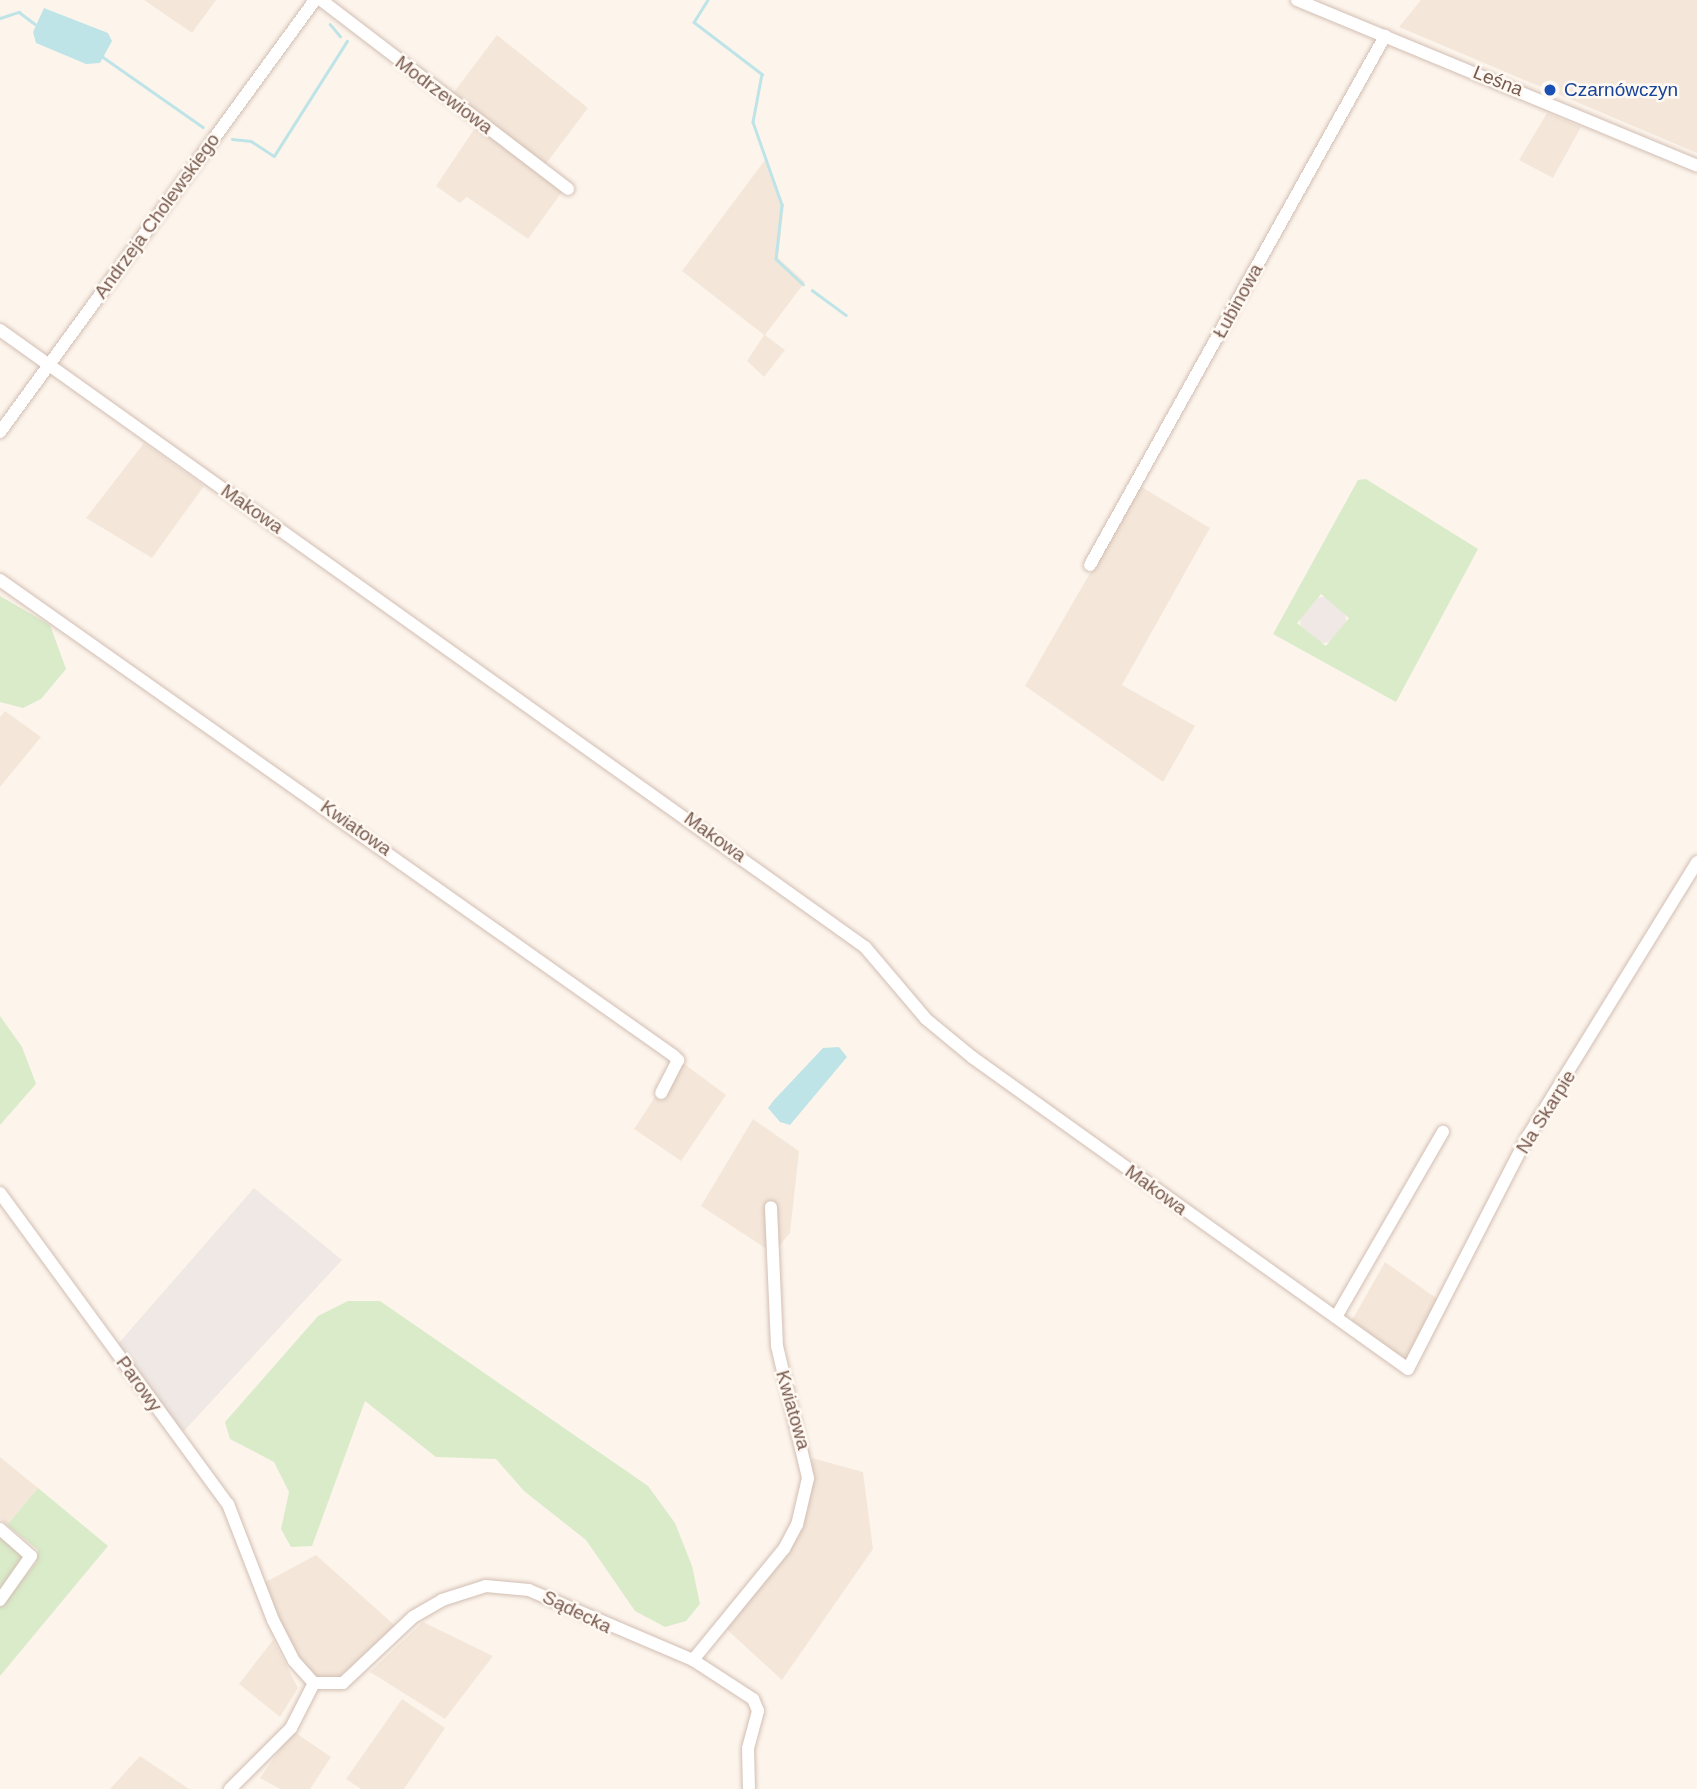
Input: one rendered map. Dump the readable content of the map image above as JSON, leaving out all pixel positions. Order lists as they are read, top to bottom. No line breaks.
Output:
{"streets":{"street":["Leśna","Modrzewiowa","Andrzeja Cholewskiego","Łubinowa","Makowa","Kwiatowa","Na Skarpie","Parowy","Sądecka"]},"crossings":[["Leśna","Łubinowa"],["Andrzeja Cholewskiego","Makowa"],["Makowa","Na Skarpie"],["Kwiatowa","Sądecka"],["Parowy","Sądecka"]],"places":["Czarnówczyn"]}
